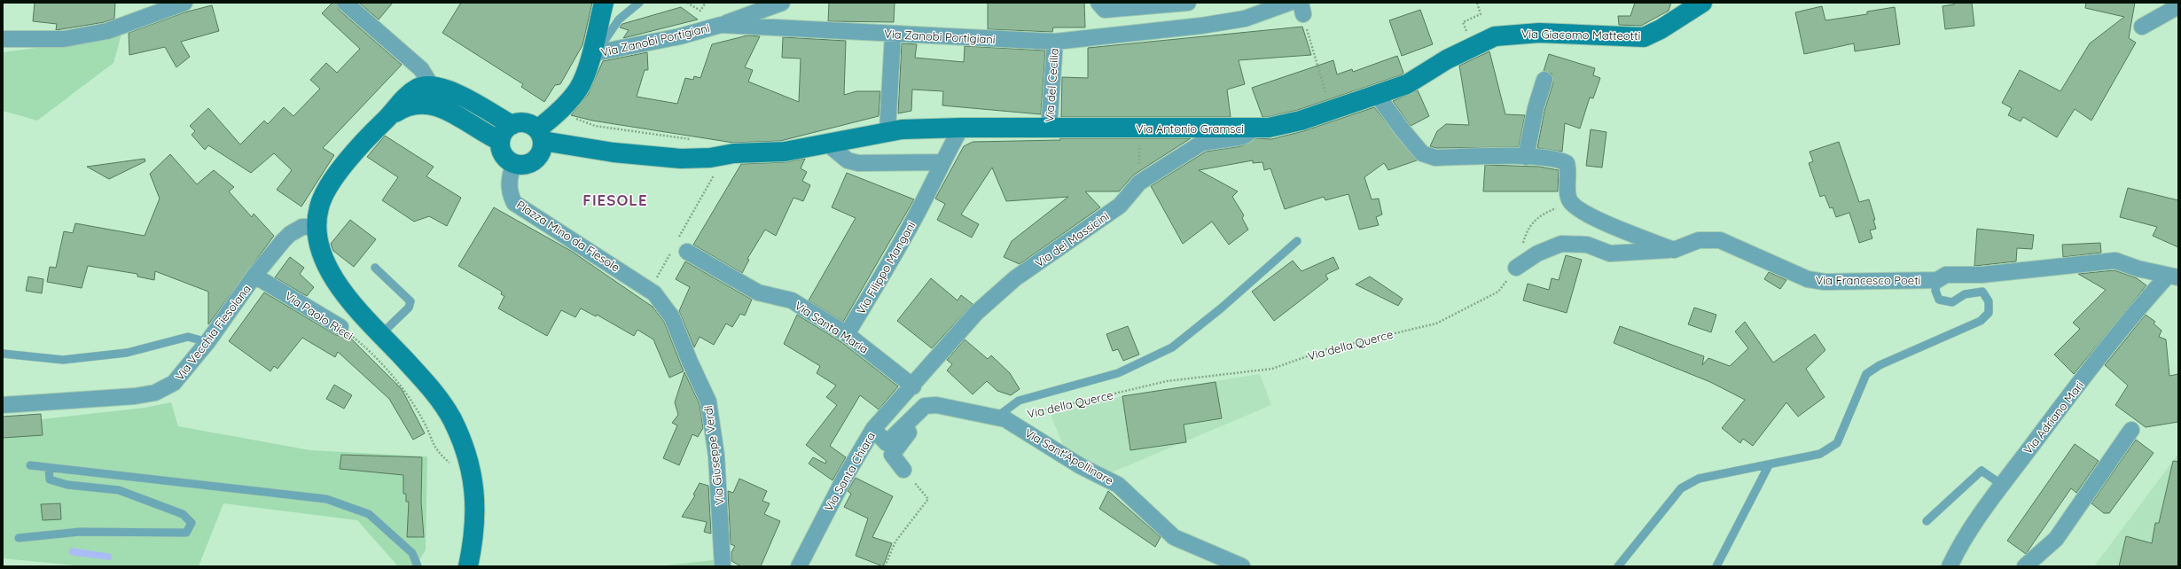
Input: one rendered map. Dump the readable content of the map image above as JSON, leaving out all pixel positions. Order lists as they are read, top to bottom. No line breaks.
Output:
{"streets":{"main road":["Via Giacomo Matteotti","Via Antonio Gramsci"],"street":["Via Zanobi Portigiani","Via del Cecilia","Piazza Mino da Fiesole","Via dei Massicini","Via Filippo Mangani","Via Francesco Poeti","Via Paolo Ricci","Via Santa Maria","Via Vecchia Fiesolana","Via Adriano Mari","Via Giuseppe Verdi","Via Sant'Apollinare","Via Santa Chiara"],"path":["Via della Querce"]},"crossings":[["Via Giacomo Matteotti","Via Antonio Gramsci"],["Via Zanobi Portigiani","Via del Cecilia"],["Via del Cecilia","Via Antonio Gramsci"],["Via Antonio Gramsci","Via dei Massicini"],["Via Antonio Gramsci","Via Filippo Mangani"],["Piazza Mino da Fiesole","Via Giuseppe Verdi"],["Via dei Massicini","Via Santa Maria"],["Via dei Massicini","Via Santa Chiara"],["Via Filippo Mangani","Via Santa Maria"],["Via Francesco Poeti","Via Adriano Mari"],["Via Paolo Ricci","Via Vecchia Fiesolana"],["Via Santa Maria","Via Santa Chiara"],["Via della Querce","Via Sant'Apollinare"]],"districts":["FIESOLE"]}
